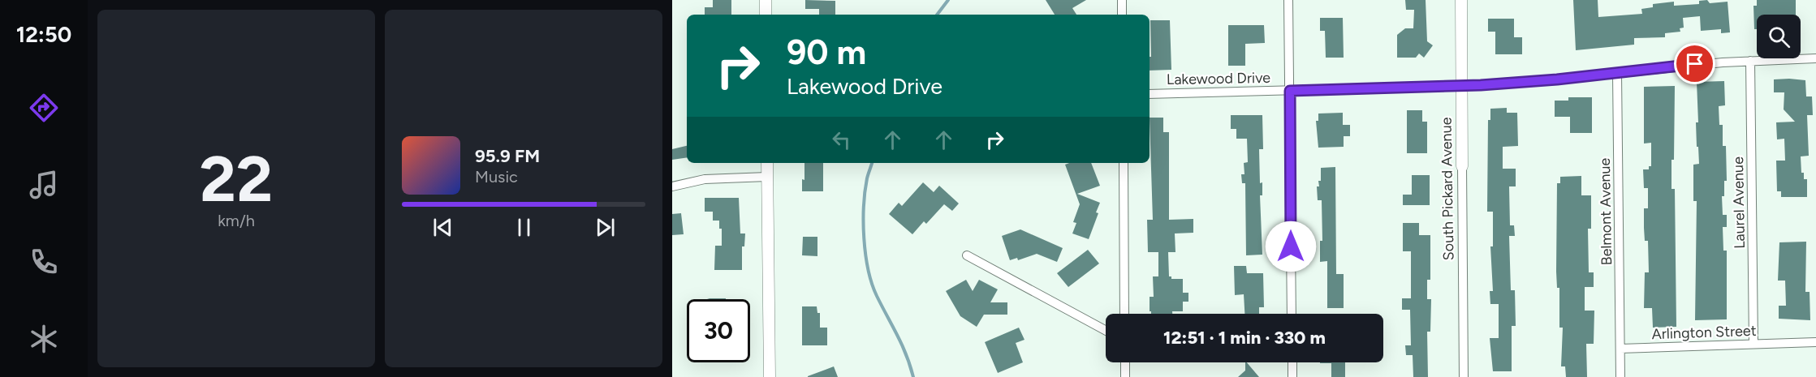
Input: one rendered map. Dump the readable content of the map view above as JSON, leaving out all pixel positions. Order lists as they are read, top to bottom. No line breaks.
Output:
{"streets":{"street":["Lakewood Drive","South Pickard Avenue","Laurel Avenue","Belmont Avenue","Arlington Street"]},"crossings":[["Lakewood Drive","South Pickard Avenue"],["Lakewood Drive","Laurel Avenue"],["Lakewood Drive","Belmont Avenue"],["Laurel Avenue","Arlington Street"],["Belmont Avenue","Arlington Street"]],"page":{"tabs":"12:50","tile":["22","km/h"],"turn":["90 m","Lakewood Drive"],"song":["95.9 FM","Music"],"limit":"30","trip":"12:51 · 1 min · 330 m"}}
